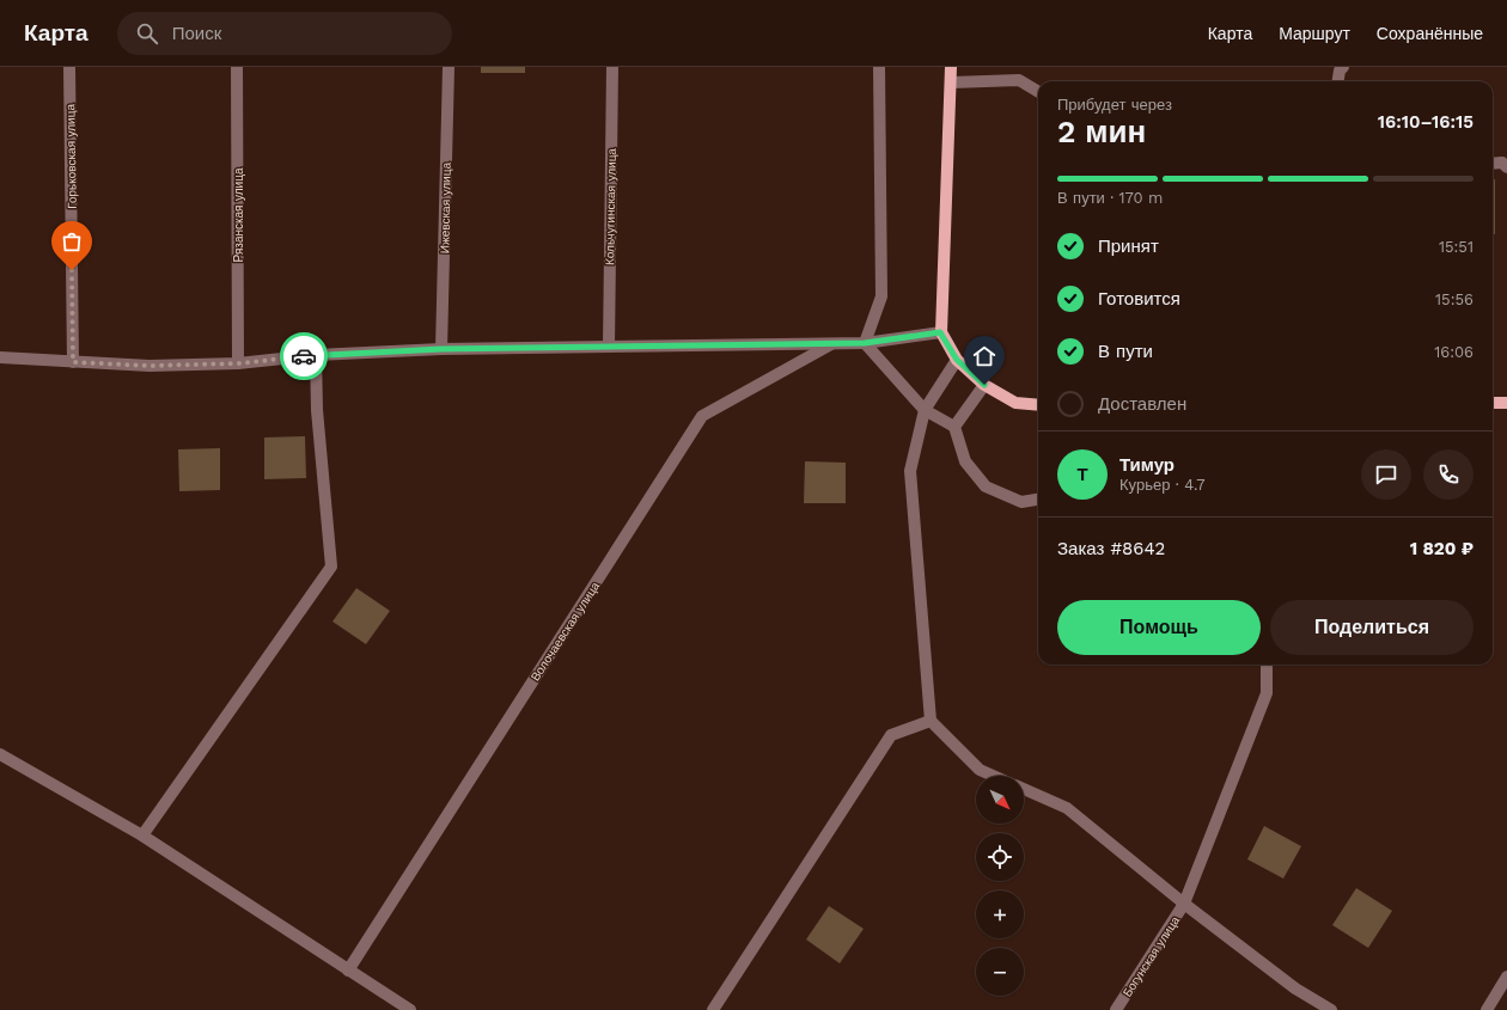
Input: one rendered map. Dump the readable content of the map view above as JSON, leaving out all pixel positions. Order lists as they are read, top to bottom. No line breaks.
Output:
{"streets":{"street":["Горьковская улица","Кольчугинская улица","Ижевская улица","Рязанская улица","Волочаевская улица","Богунская улица"]},"north":"bottom right","page":{"header":"Карта","search":"Поиск","nav":["Карта","Маршрут","Сохранённые"],"heading":["2 мин","Прибудет через","16:10–16:15"],"panel":["Тимур","Курьер · 4.7","Заказ #8642","1 820 ₽"],"bar":"В пути · 170 m","list":[["Принят","15:51"],["Готовится","15:56"],["В пути","16:06"],"Доставлен"],"round":"Т","buttons":["Помощь","Поделиться"],"map_buttons":["+","−"]}}
